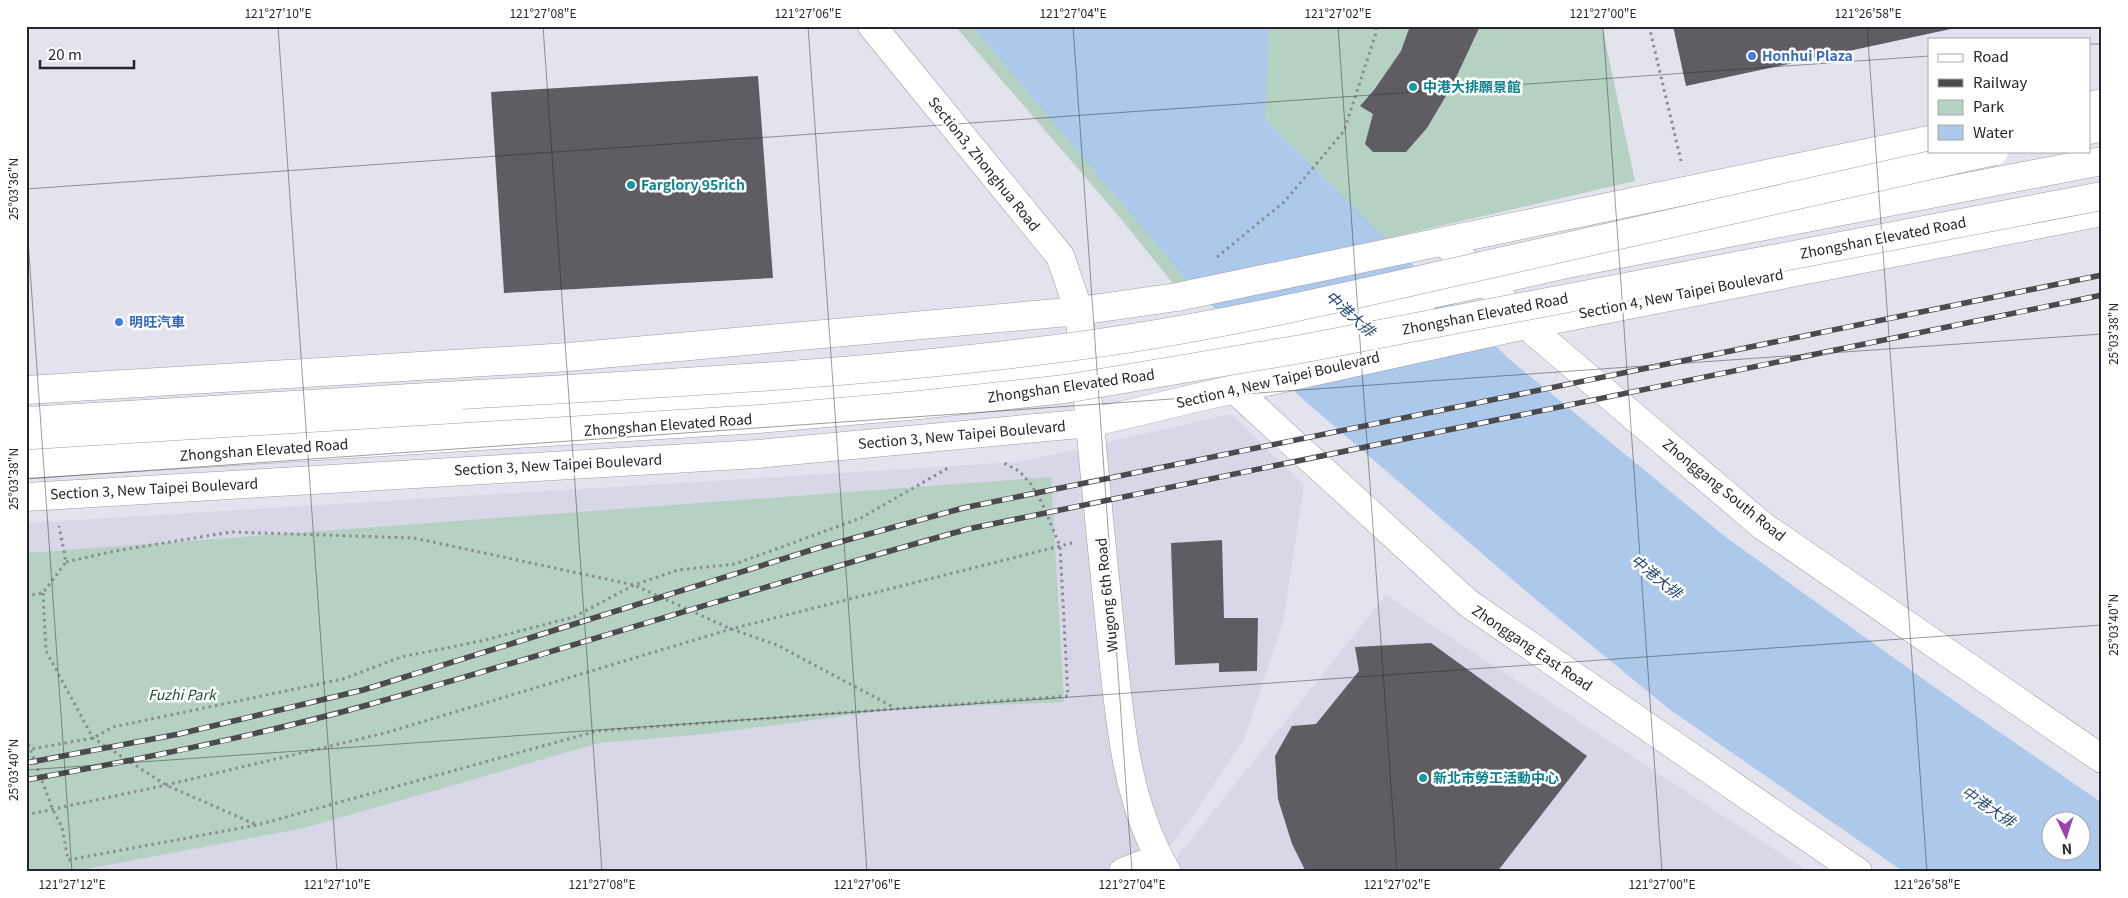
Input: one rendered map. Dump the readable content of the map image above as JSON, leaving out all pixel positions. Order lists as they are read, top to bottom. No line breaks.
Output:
{"streets":{"main road":["Section3, Zhonghua Road","Zhongshan Elevated Road","Section 4, New Taipei Boulevard","Section 3, New Taipei Boulevard","Zhonggang South Road","Wugong 6th Road","Zhonggang East Road"]},"crossings":[["Section3, Zhonghua Road","Section 4, New Taipei Boulevard"],["Section3, Zhonghua Road","Wugong 6th Road"],["Section 4, New Taipei Boulevard","Section 3, New Taipei Boulevard"],["Section 4, New Taipei Boulevard","Zhonggang South Road"],["Section 4, New Taipei Boulevard","Wugong 6th Road"],["Section 4, New Taipei Boulevard","Zhonggang East Road"],["Section 3, New Taipei Boulevard","Wugong 6th Road"]],"water":["中港大排"],"parks":["Fuzhi Park"],"places":["Honhui Plaza","中港大排願景館","Farglory 95rich","明旺汽車","新北市勞工活動中心"],"legend":["Road","Railway","Park","Water"],"scale_bar":"20 m","north":"bottom","coordinates":["121°27'10\"E","121°27'08\"E","121°27'06\"E","121°27'04\"E","121°27'02\"E","121°27'00\"E","121°26'58\"E","25°03'36\"N","25°03'38\"N","25°03'40\"N","121°27'12\"E"]}
